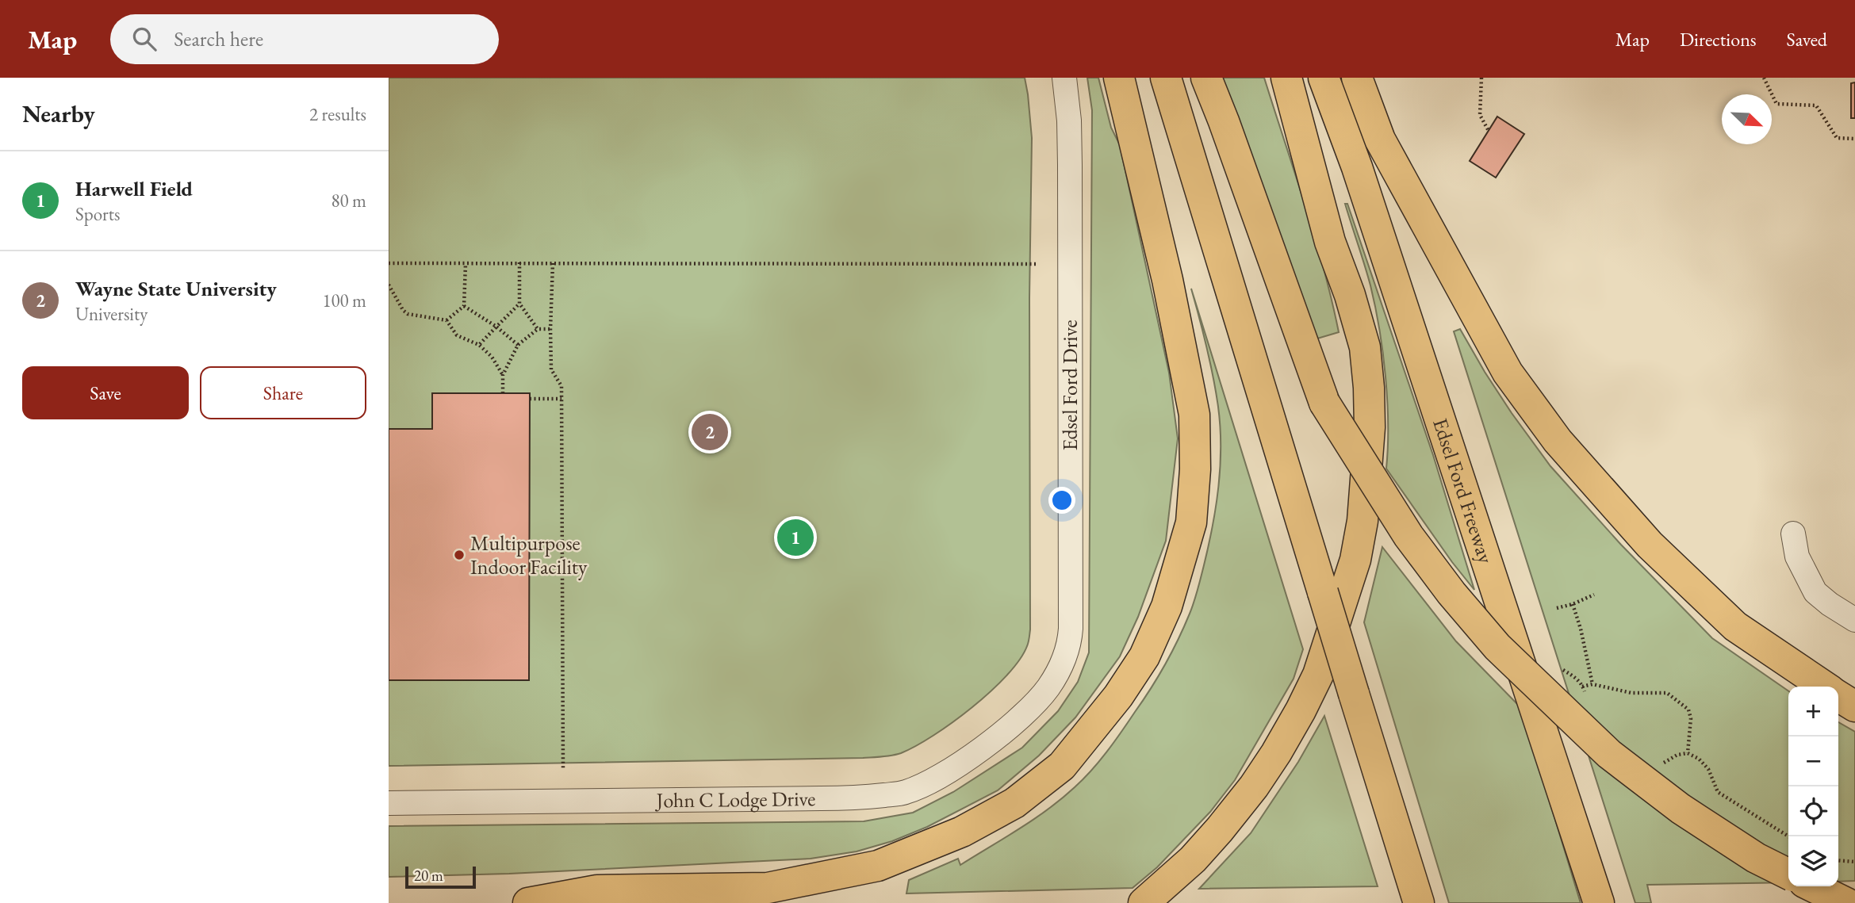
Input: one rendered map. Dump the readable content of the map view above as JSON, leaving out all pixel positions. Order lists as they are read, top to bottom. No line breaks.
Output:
{"streets":{"highway":["Edsel Ford Freeway"],"street":["Edsel Ford Drive","John C Lodge Drive"]},"crossings":[["Edsel Ford Drive","John C Lodge Drive"]],"places":["Multipurpose Indoor Facility"],"scale_bar":"20 m","north":"bottom right","page":{"header":"Map","search":"Search here","nav":["Map","Directions","Saved"],"heading":["Nearby","2 results"],"list":[{"mark":"1","name":"Harwell Field","note":"Sports","value":"80 m"},{"mark":"2","name":"Wayne State University","note":"University","value":"100 m"}],"buttons":["Save","Share"],"pins":["2","1"],"map_buttons":["+","−"],"scale":"20 m"}}
